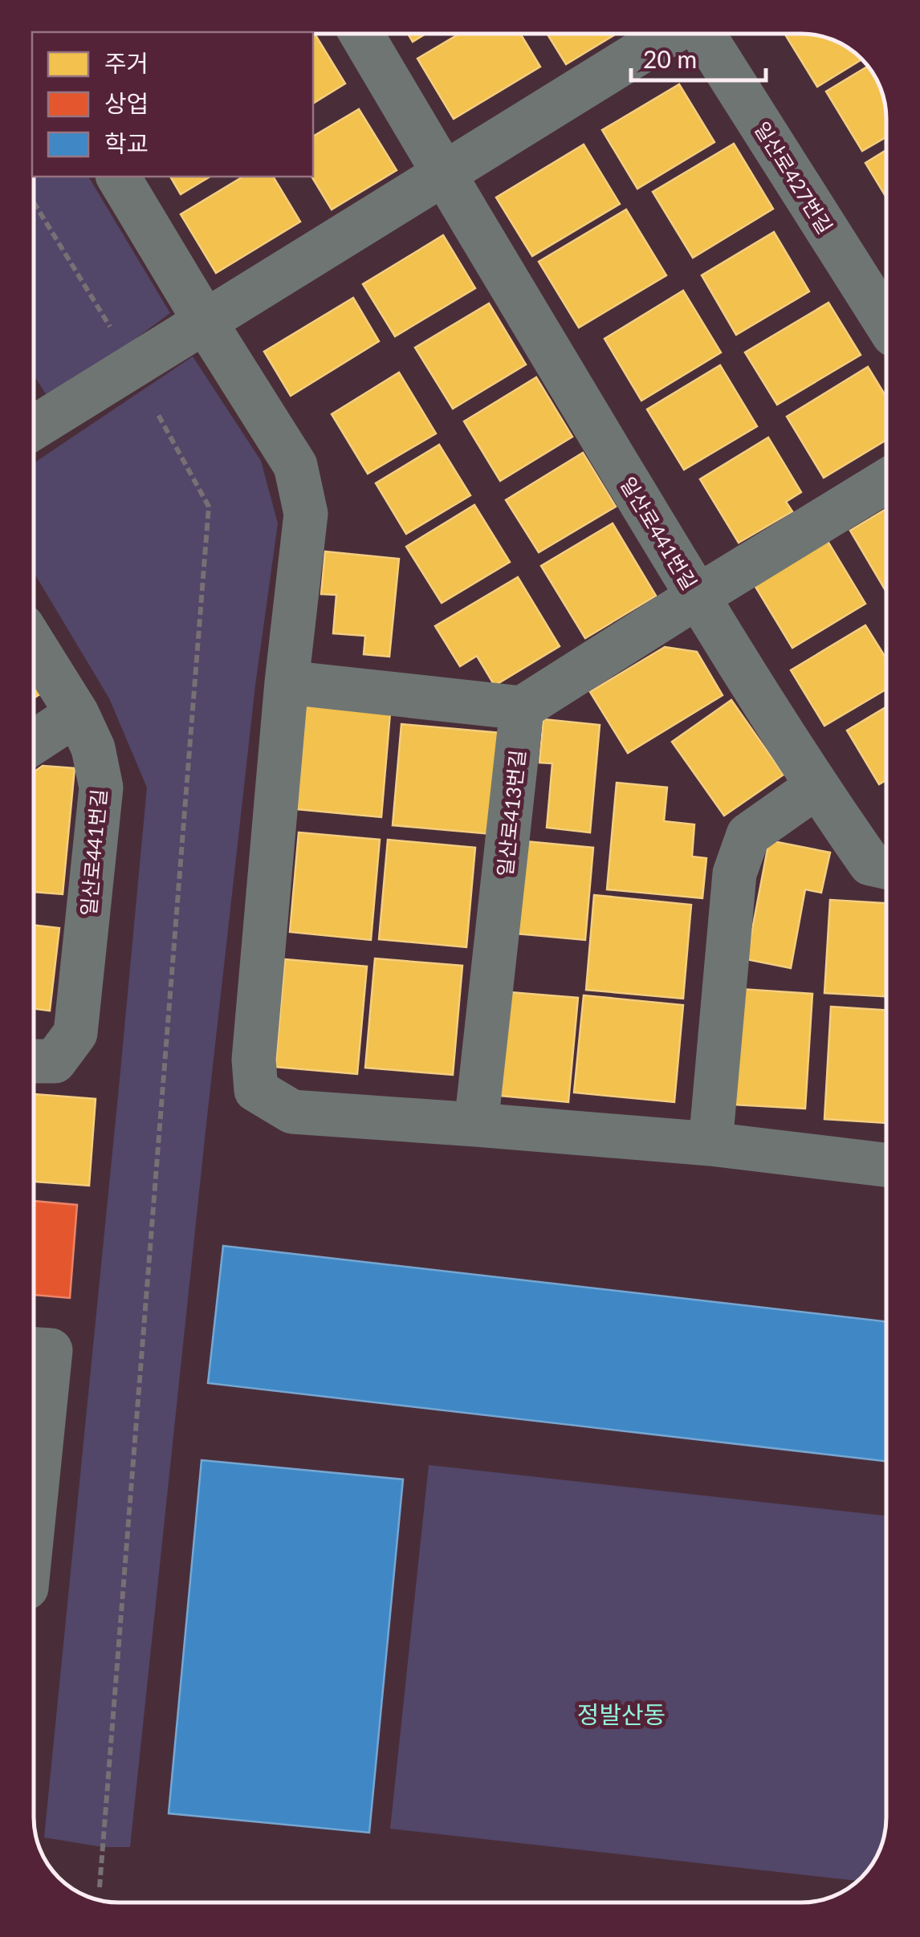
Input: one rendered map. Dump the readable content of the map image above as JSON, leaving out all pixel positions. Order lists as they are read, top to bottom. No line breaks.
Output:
{"streets":{"street":["일산로427번길","일산로441번길","일산로413번길"]},"districts":["정발산동"],"legend":["주거","상업","학교"],"scale_bar":"20 m"}
